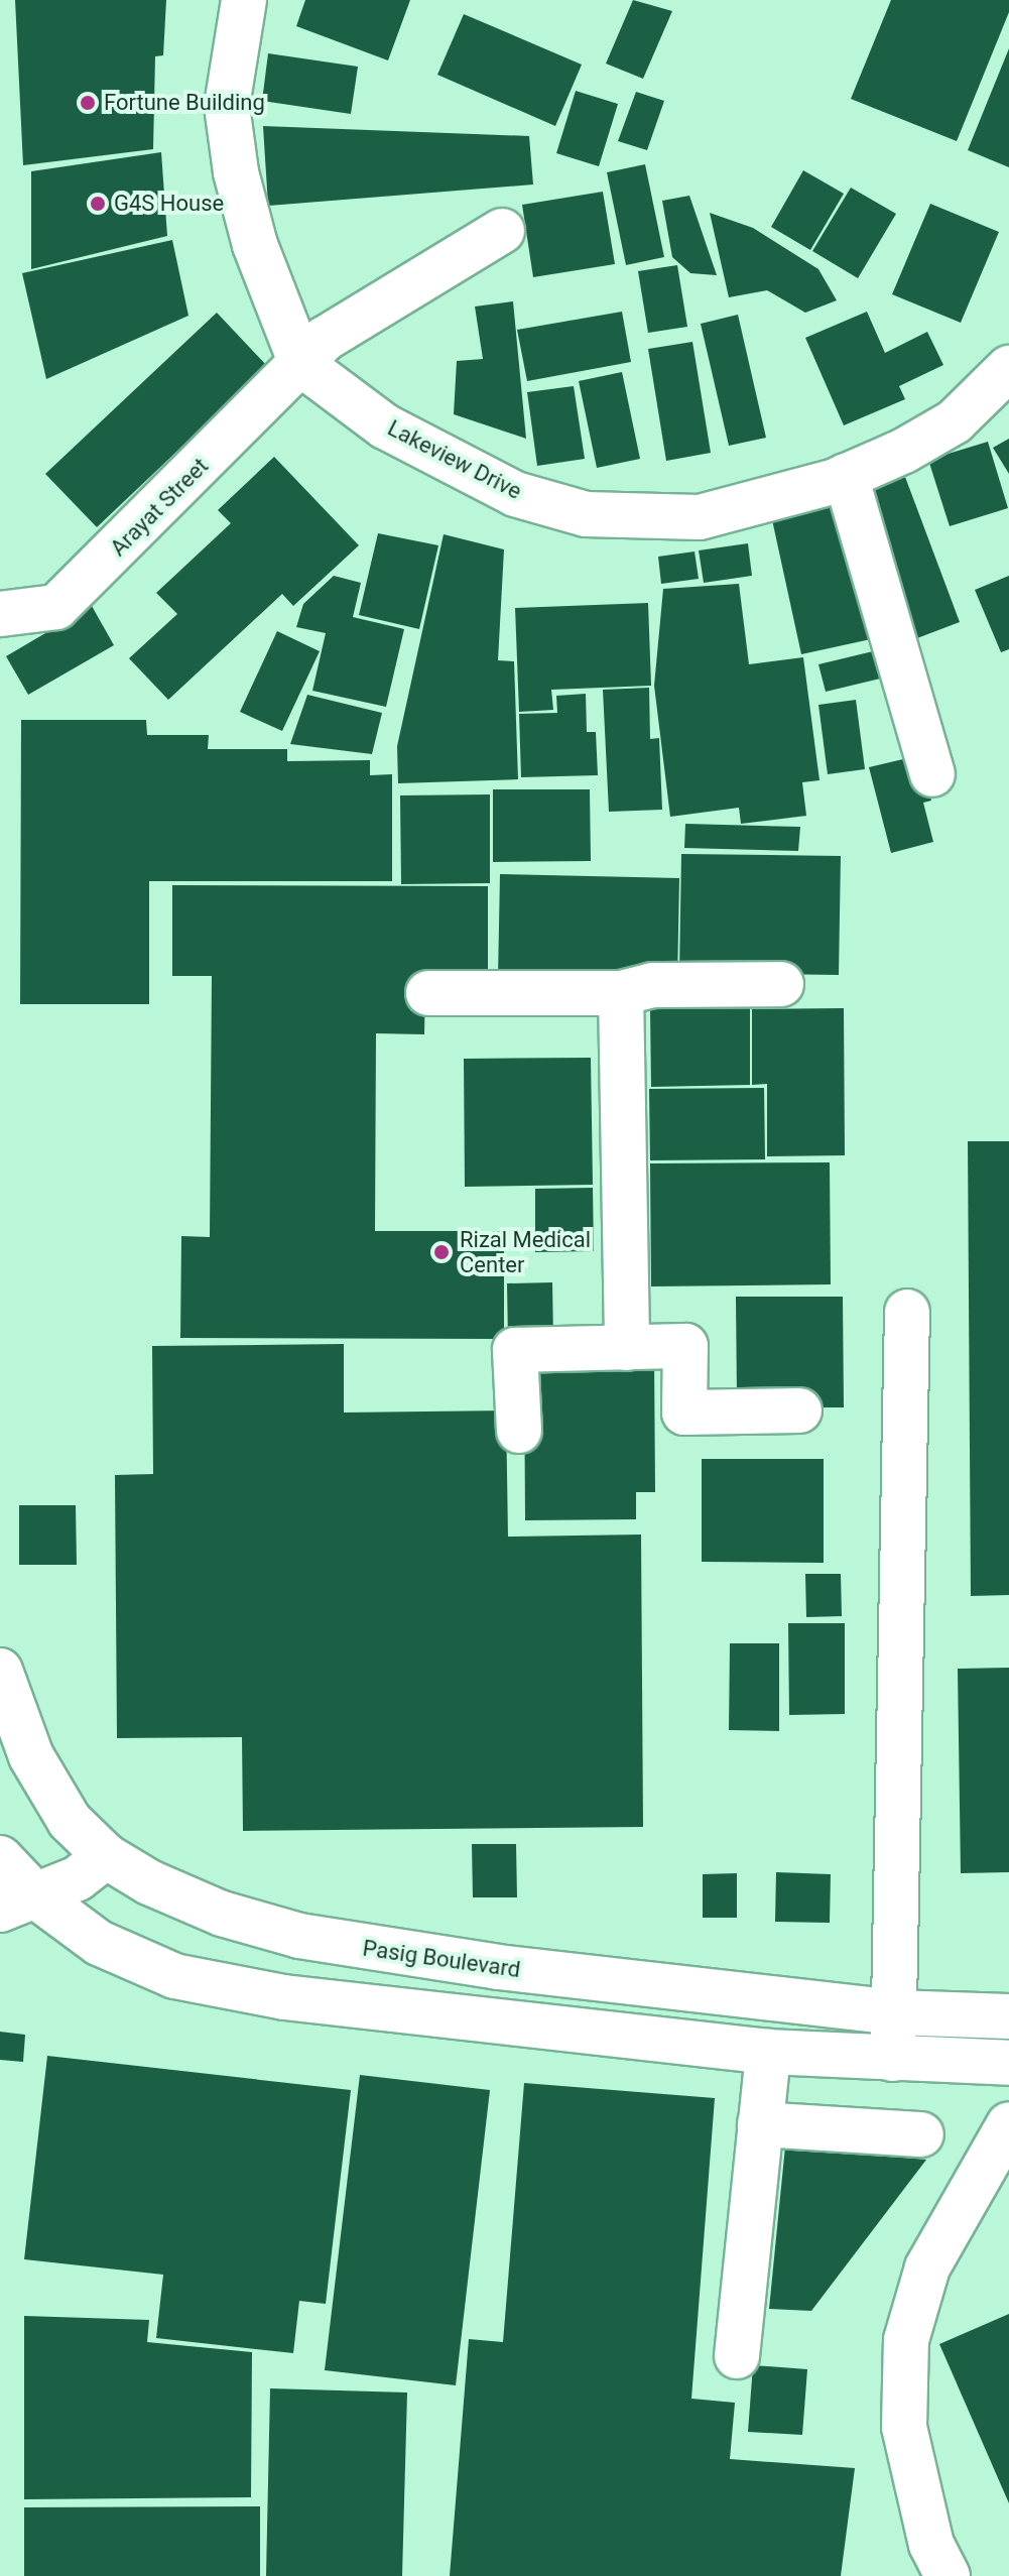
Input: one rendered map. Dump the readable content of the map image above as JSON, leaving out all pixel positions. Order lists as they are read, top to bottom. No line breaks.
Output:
{"streets":{"main road":["Lakeview Drive","Arayat Street","Pasig Boulevard"]},"crossings":[["Lakeview Drive","Arayat Street"]],"places":["Fortune Building","G4S House","Rizal Medical Center"]}
